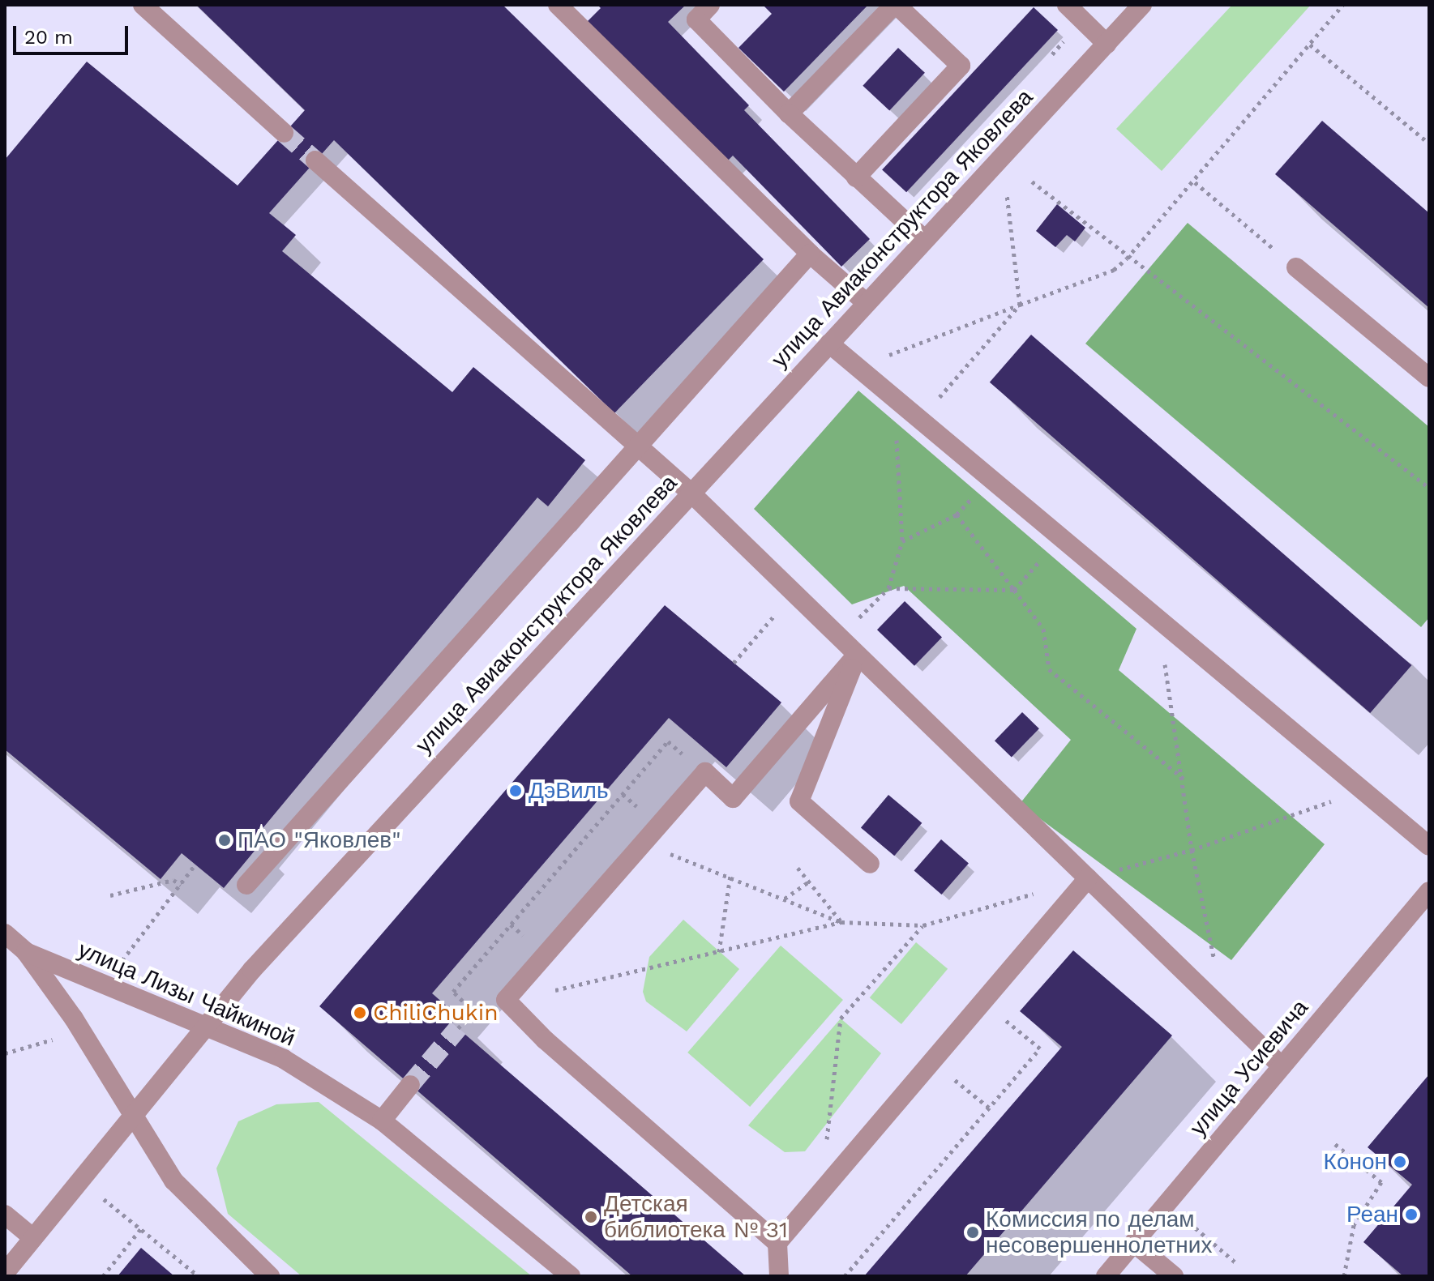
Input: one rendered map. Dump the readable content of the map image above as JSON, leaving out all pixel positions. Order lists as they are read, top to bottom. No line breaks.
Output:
{"streets":{"street":["улица Авиаконструктора Яковлева","улица Лизы Чайкиной","улица Усиевича"]},"crossings":[["улица Авиаконструктора Яковлева","улица Лизы Чайкиной"]],"places":["ДэВиль","ПАО \"Яковлев\"","ChiliChukin","Конон","Реан","Детская библиотека № 31","Комиссия по делам несовершеннолетних"],"scale_bar":"20 m"}
